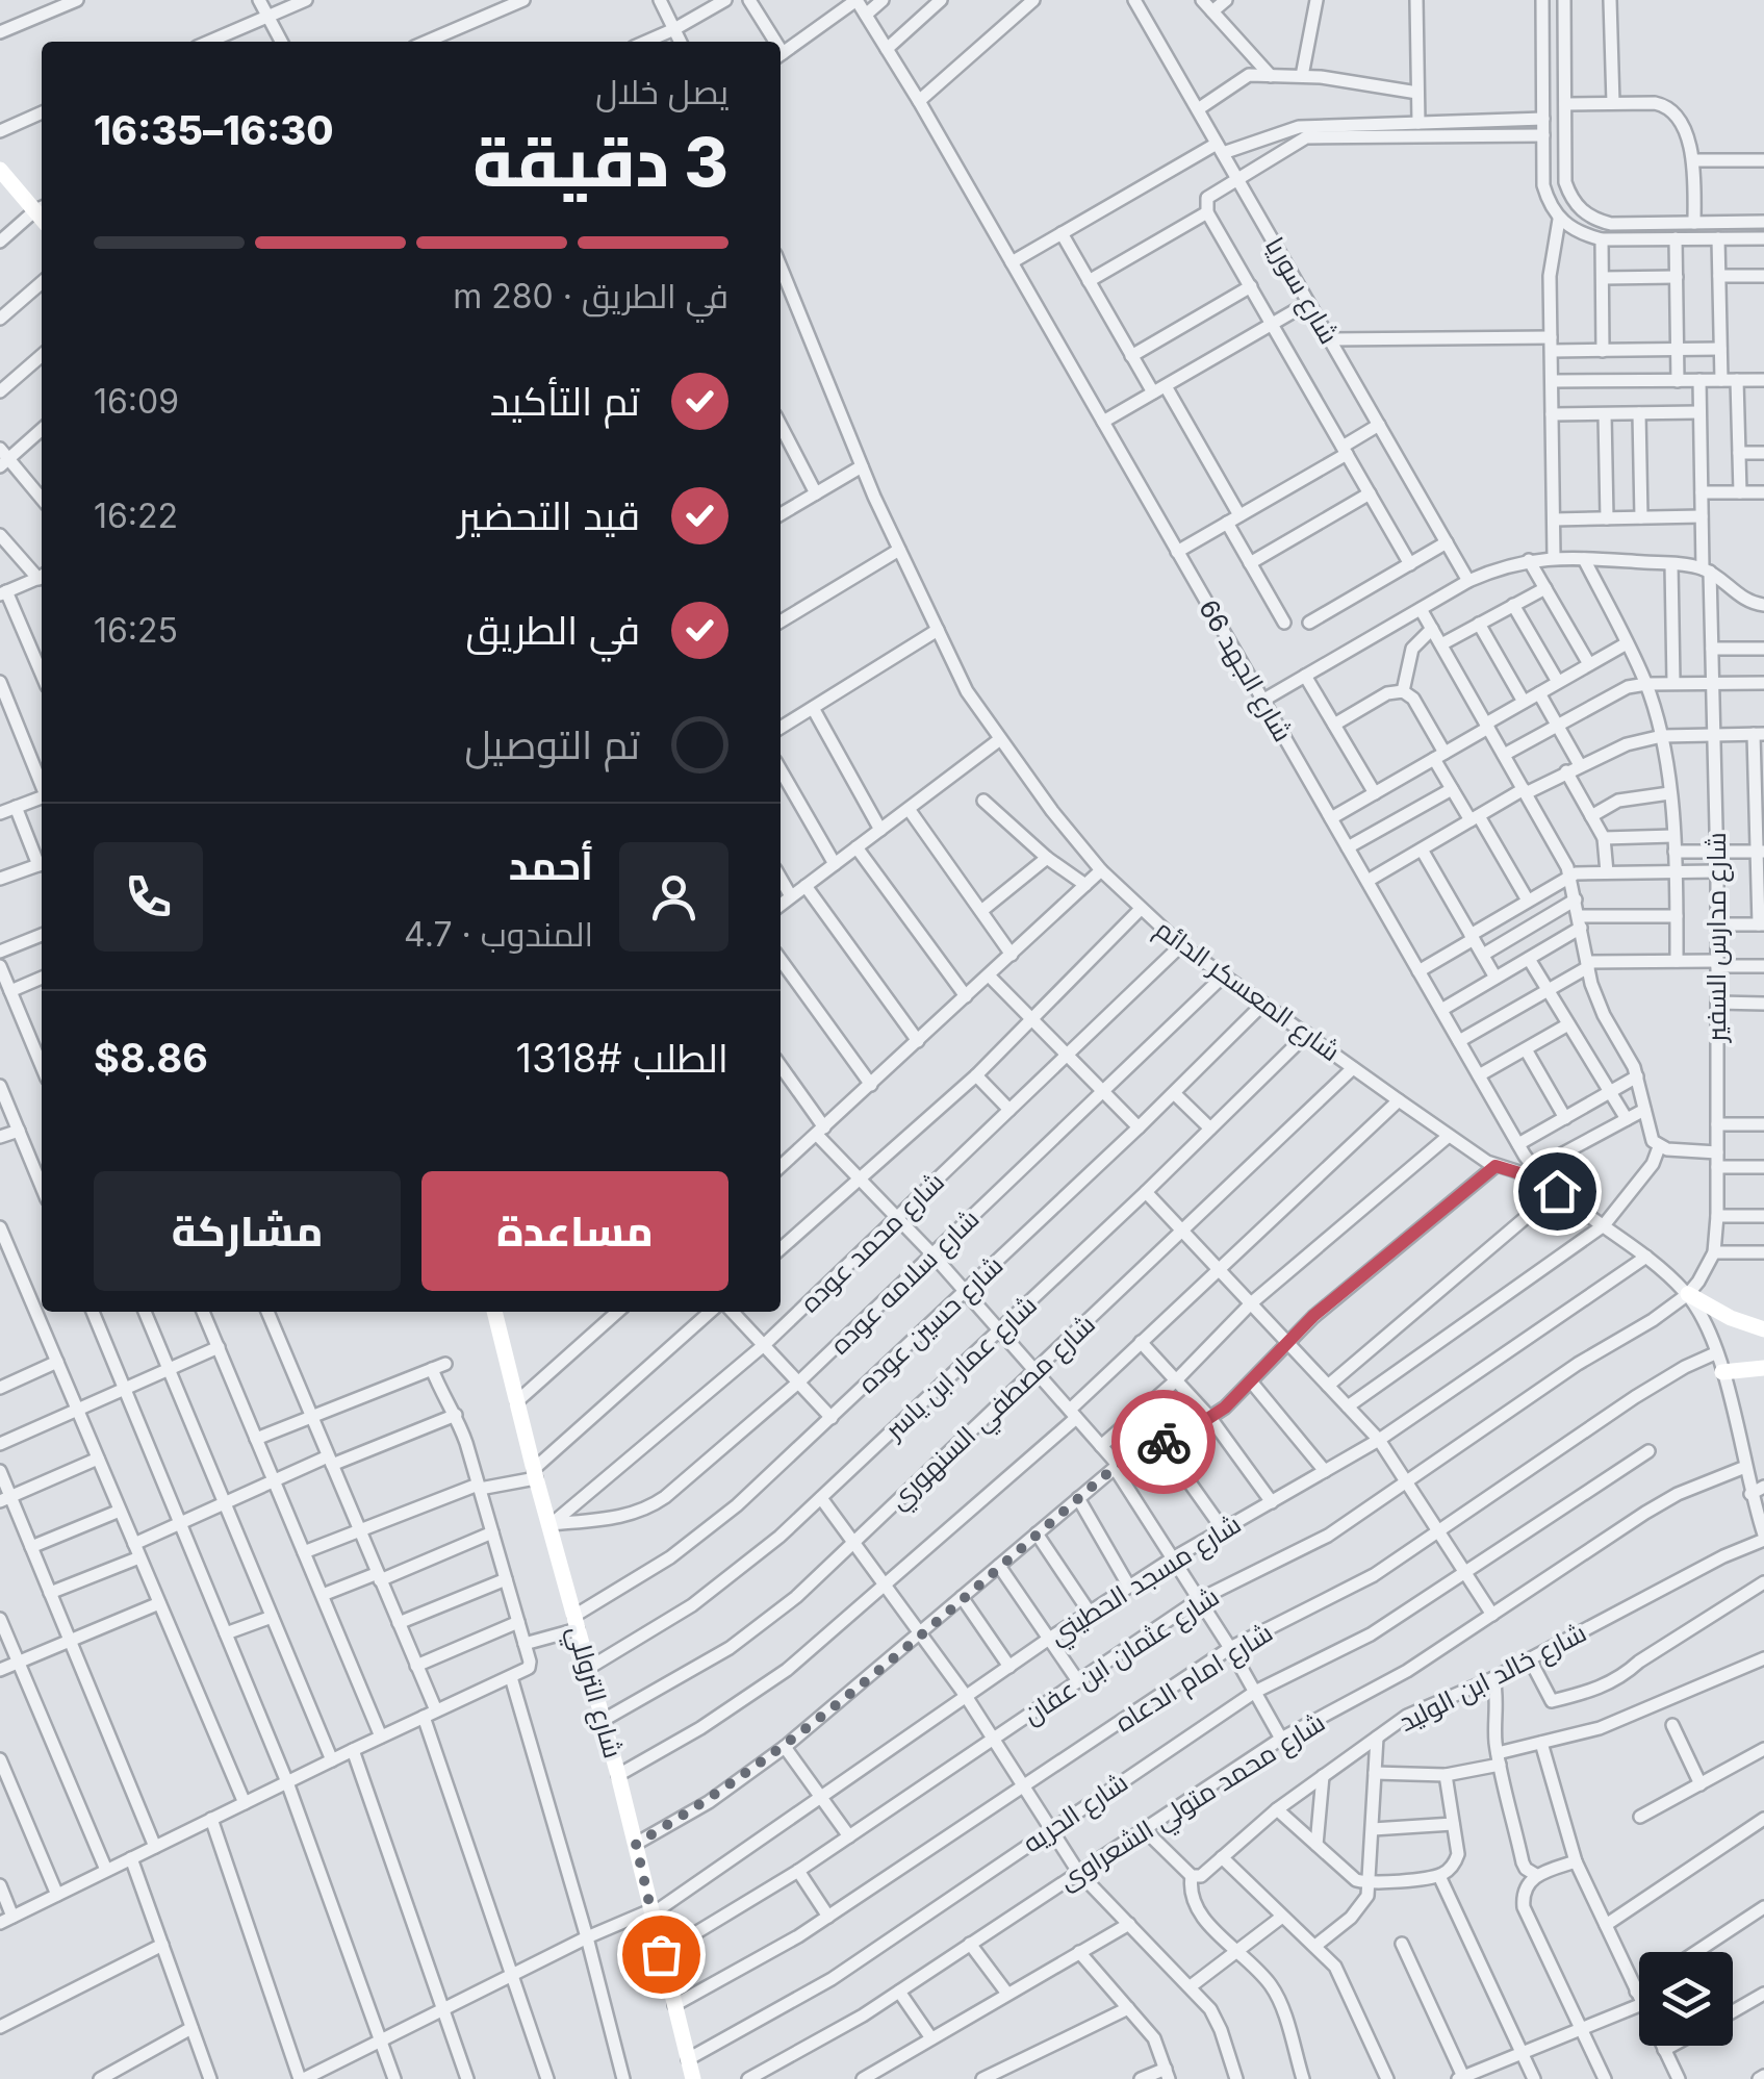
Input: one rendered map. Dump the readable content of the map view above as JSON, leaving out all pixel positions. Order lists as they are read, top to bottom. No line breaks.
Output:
{"streets":{"street":["شارع سوريا","شارع الجهد 66","شارع مدارس السفير","شارع المعسكر الدائم","شارع محمد عوده","شارع سلامه عوده","شارع حسين عوده","شارع عمار ابن ياسر","شارع مصطفي السنهوري","شارع مسجد الحطيني","شارع عثمان ابن عفان","شارع امام الدعاه","شارع خالد ابن الوليد","شارع التروللي","شارع محمد متولي الشعراوى","شارع الحريه"]},"crossings":[["شارع الجهد 66","شارع مدارس السفير"],["شارع الجهد 66","شارع المعسكر الدائم"],["شارع الجهد 66","شارع مسجد الحطيني"],["شارع الجهد 66","شارع عثمان ابن عفان"],["شارع مدارس السفير","شارع عثمان ابن عفان"],["شارع المعسكر الدائم","شارع محمد عوده"],["شارع المعسكر الدائم","شارع سلامه عوده"],["شارع المعسكر الدائم","شارع حسين عوده"],["شارع المعسكر الدائم","شارع عمار ابن ياسر"],["شارع المعسكر الدائم","شارع مصطفي السنهوري"],["شارع محمد عوده","شارع سلامه عوده"],["شارع محمد عوده","شارع التروللي"],["شارع سلامه عوده","شارع التروللي"],["شارع حسين عوده","شارع التروللي"],["شارع عمار ابن ياسر","شارع التروللي"],["شارع مصطفي السنهوري","شارع التروللي"],["شارع مسجد الحطيني","شارع التروللي"],["شارع عثمان ابن عفان","شارع التروللي"],["شارع امام الدعاه","شارع التروللي"],["شارع التروللي","شارع الحريه"]],"page":{"heading":["3 دقيقة","يصل خلال","16:30–16:35"],"panel":["أحمد","المندوب · 4.7","الطلب #1318","$8.86"],"bar":"في الطريق · 280 m","list":[["تم التأكيد","16:09"],["قيد التحضير","16:22"],["في الطريق","16:25"],"تم التوصيل"],"buttons":["مساعدة","مشاركة"]}}
